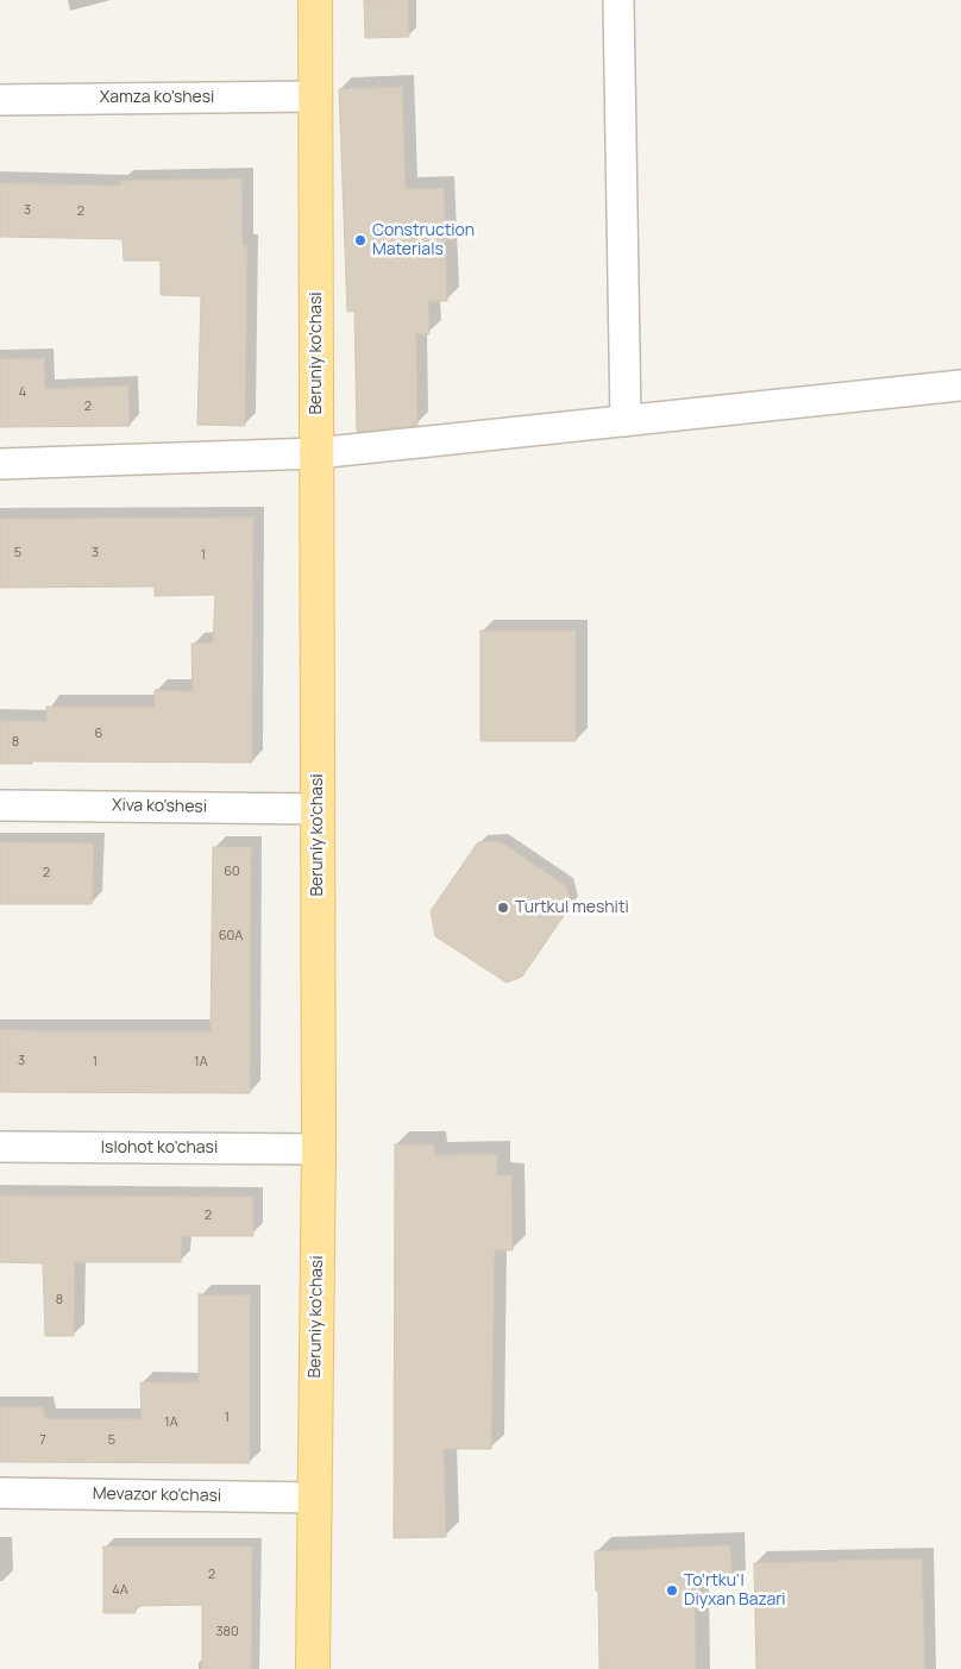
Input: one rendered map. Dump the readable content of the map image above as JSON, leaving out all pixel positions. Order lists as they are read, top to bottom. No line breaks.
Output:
{"streets":{"main road":["Beruniy ko'chasi"],"street":["Xamza ko'shesi","Xiva ko'shesi","Islohot ko'chasi","Mevazor ko'chasi"]},"crossings":[["Xamza ko'shesi","Beruniy ko'chasi"],["Beruniy ko'chasi","Xiva ko'shesi"],["Beruniy ko'chasi","Islohot ko'chasi"],["Beruniy ko'chasi","Mevazor ko'chasi"]],"places":["Construction Materials","Turtkul meshiti","To'rtku'l Diyxan Bazari"],"house_numbers":["3","2","4","2","5","3","1","6","8","60","2","60A","3","1","1A","2","8","1","1A","7","5","2","4A","380"]}
